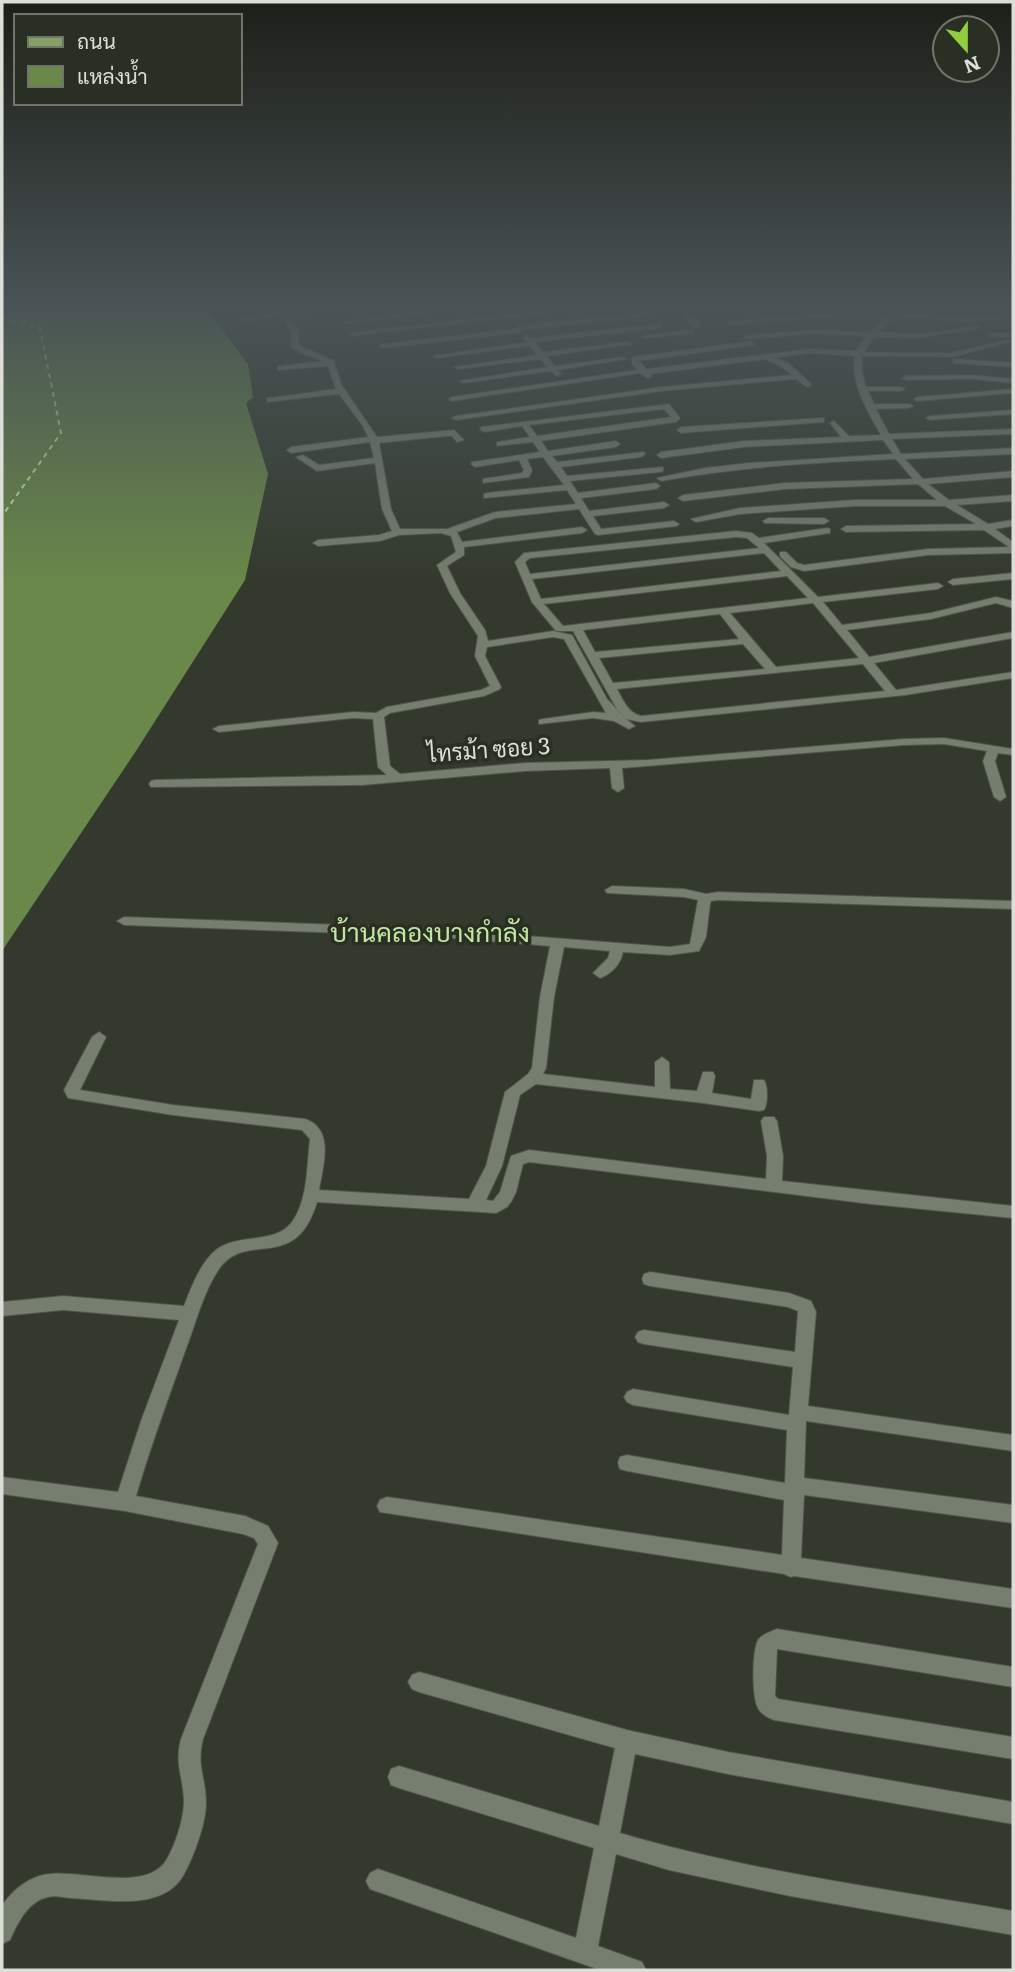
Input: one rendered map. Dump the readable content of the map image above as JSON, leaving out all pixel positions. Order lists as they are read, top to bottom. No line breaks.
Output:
{"streets":{"street":["ไทรม้า ซอย 3"]},"districts":["บ้านคลองบางกำลัง"],"legend":["ถนน","แหล่งน้ำ"],"north":"bottom"}
